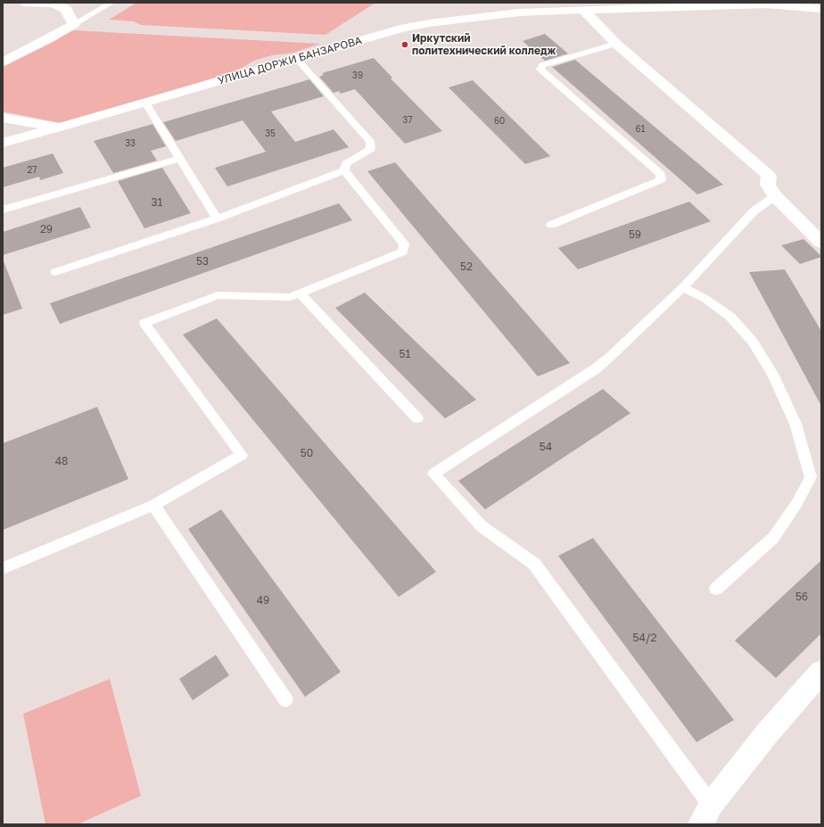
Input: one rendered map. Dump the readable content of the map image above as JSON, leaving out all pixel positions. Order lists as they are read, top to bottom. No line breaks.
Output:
{"streets":{"street":["УЛИЦА ДОРЖИ БАНЗАРОВА"]},"places":["Иркутский политехнический колледж"],"house_numbers":["39","37","60","61","35","33","27","31","29","59","53","52","51","54","50","48","56","49","54/2"]}
